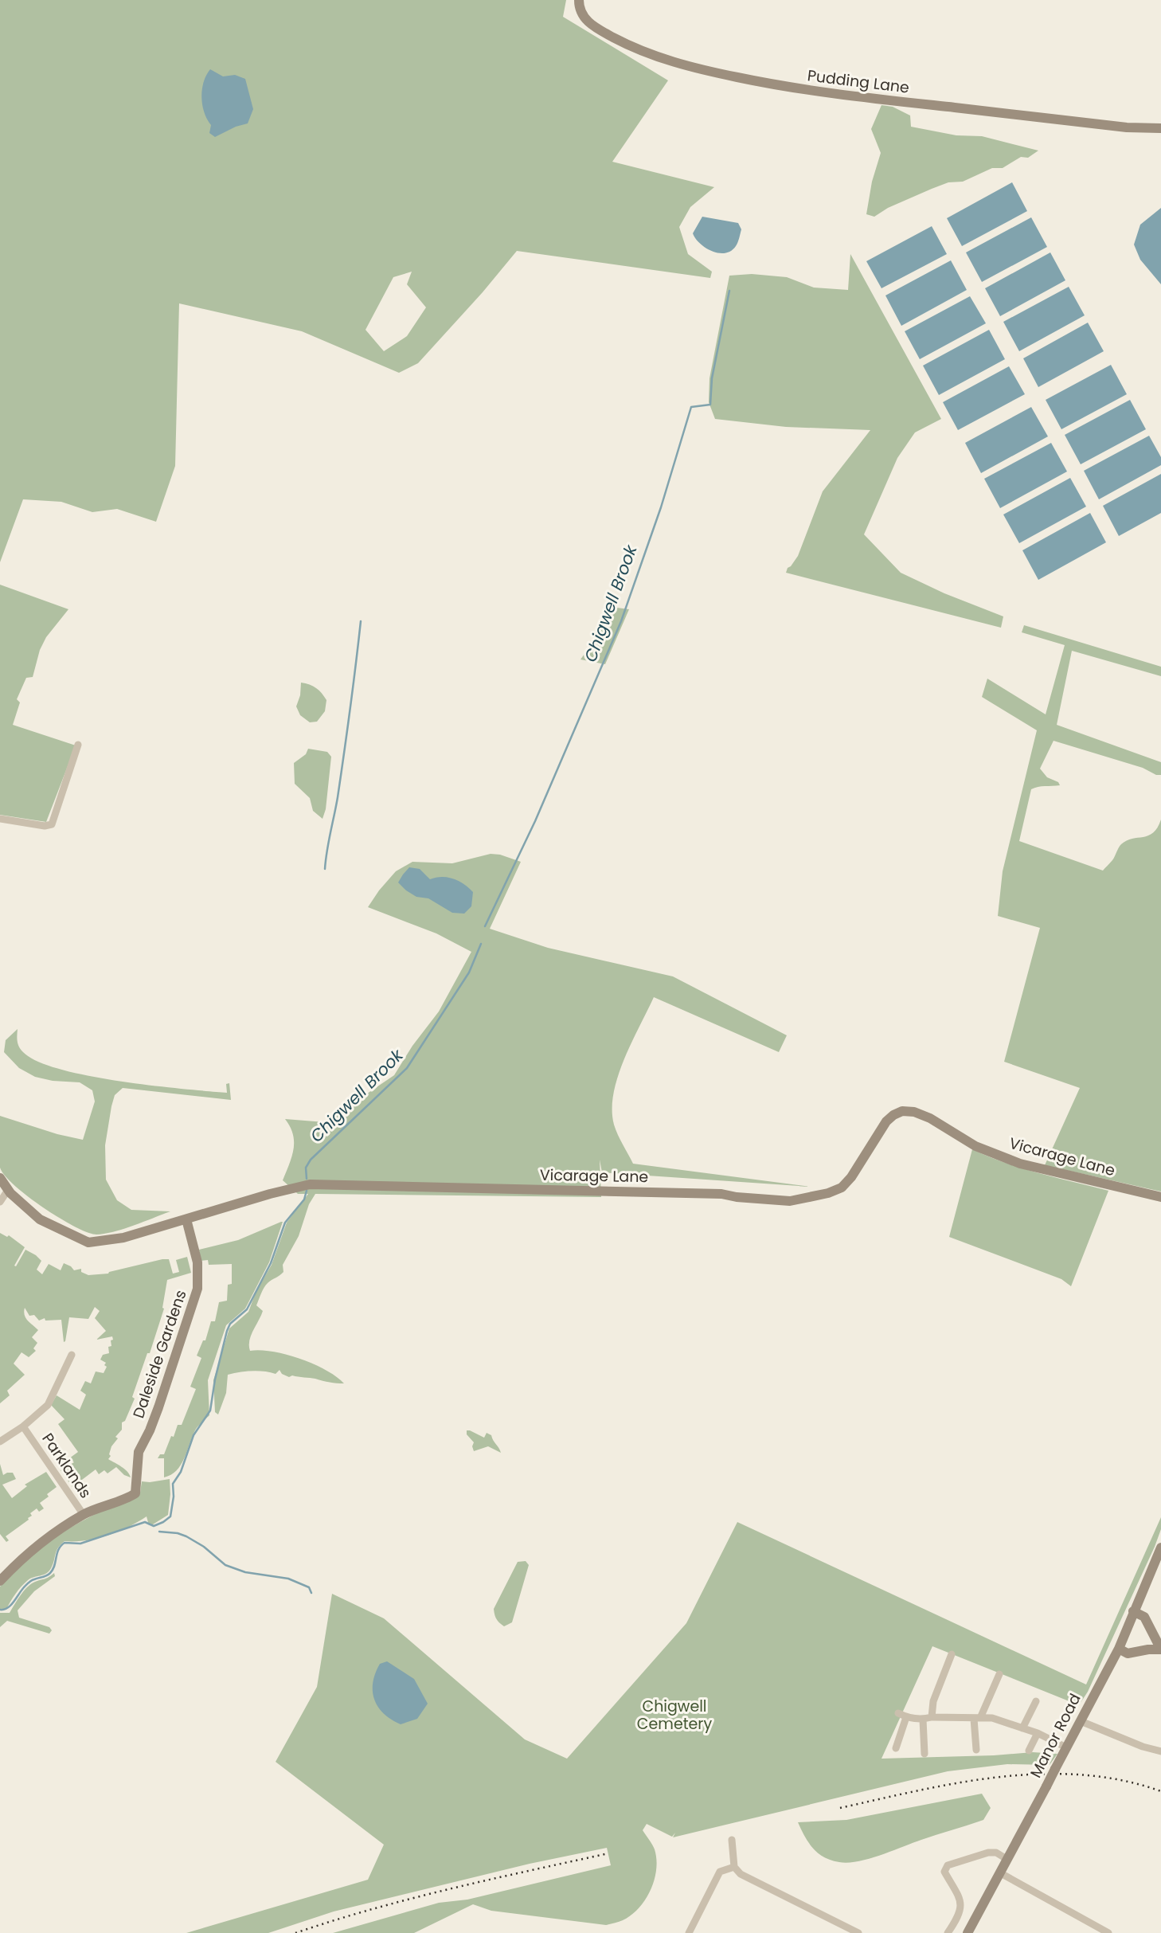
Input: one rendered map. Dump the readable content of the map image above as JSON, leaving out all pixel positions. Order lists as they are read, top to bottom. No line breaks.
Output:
{"streets":{"street":["Pudding Lane","Vicarage Lane","Daleside Gardens","Parklands","Manor Road"]},"crossings":[["Vicarage Lane","Daleside Gardens"],["Daleside Gardens","Parklands"]],"water":["Chigwell Brook"],"parks":["Chigwell Cemetery"]}
